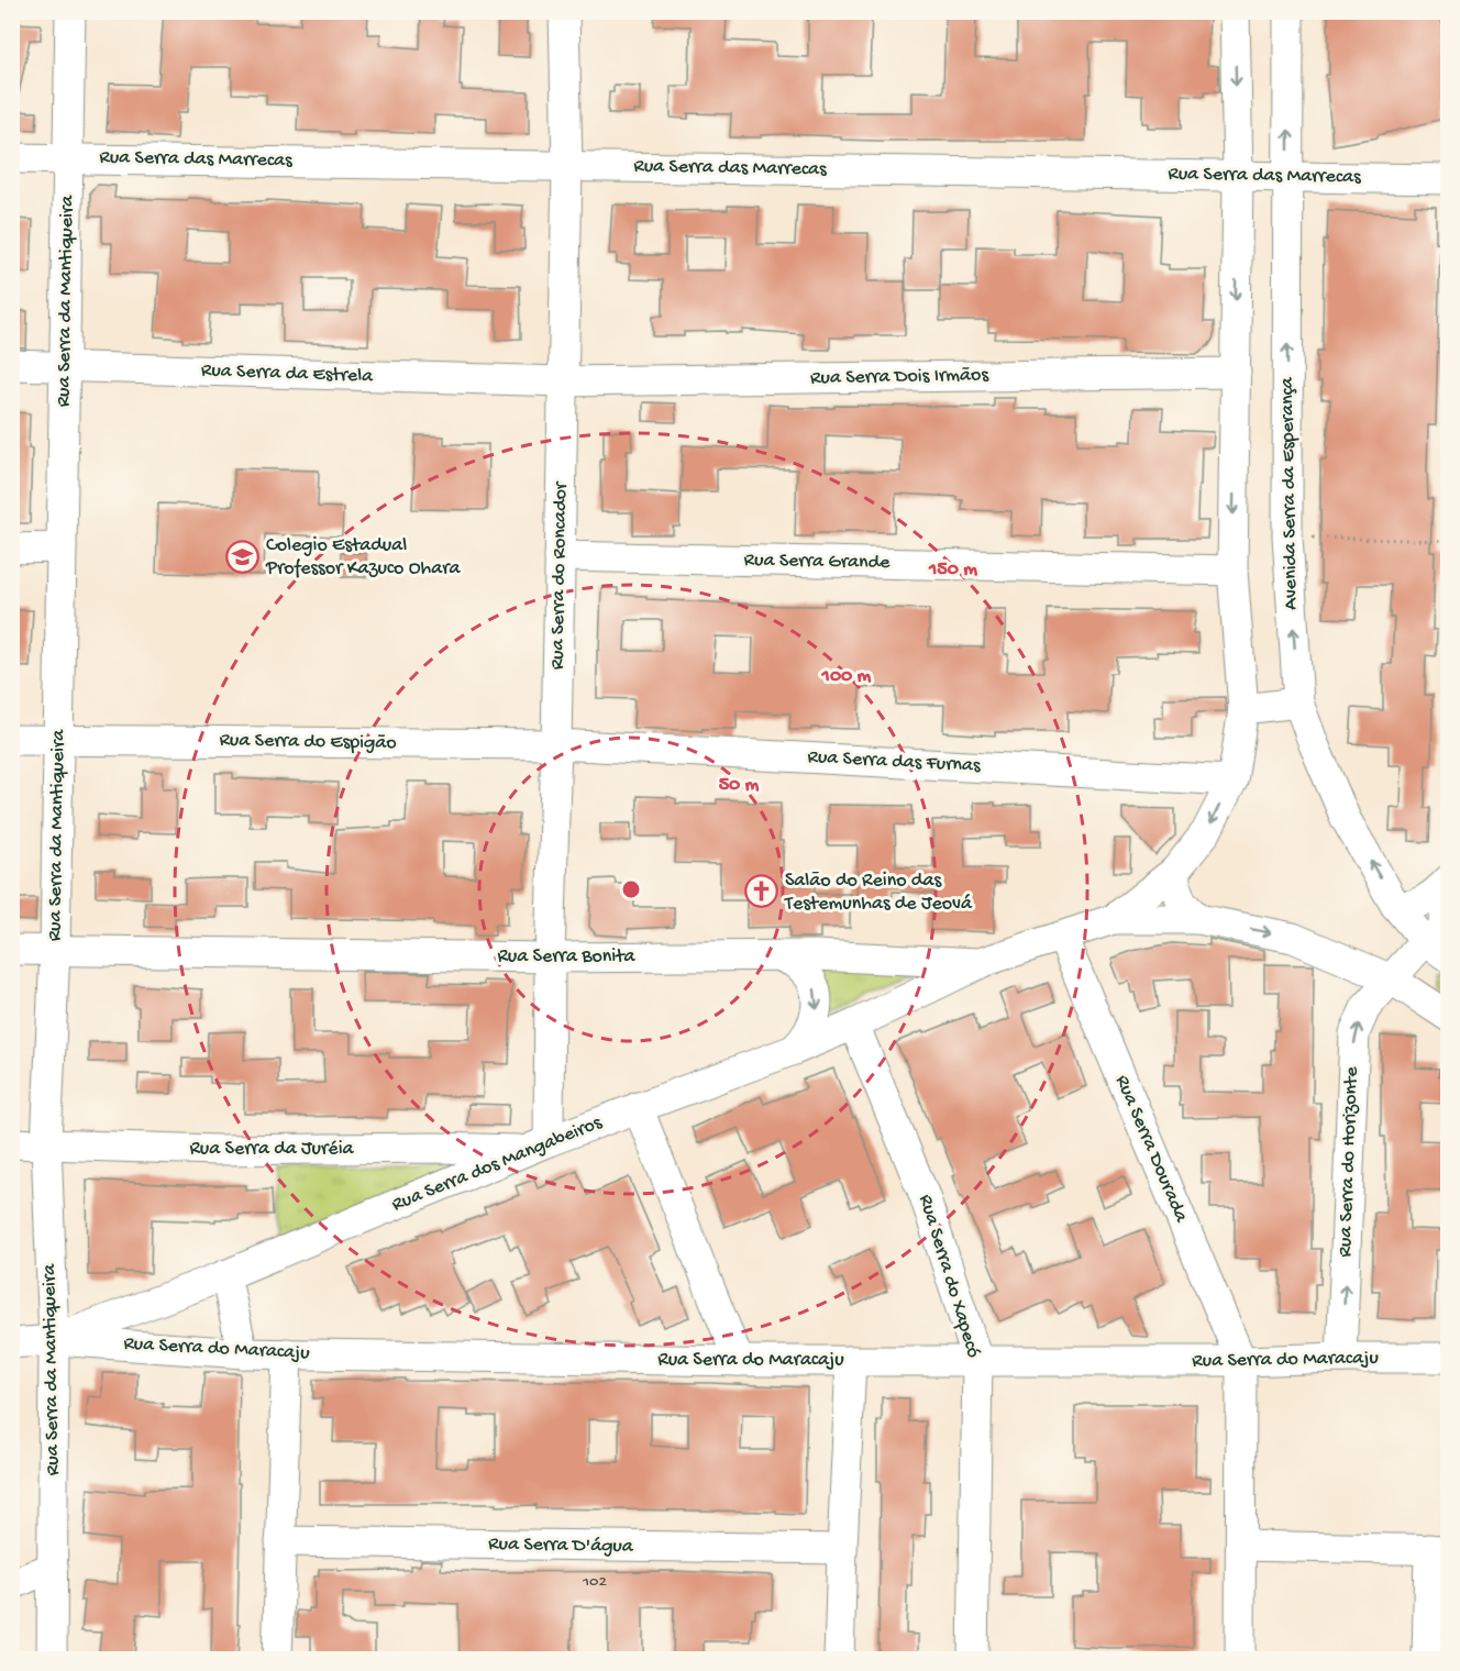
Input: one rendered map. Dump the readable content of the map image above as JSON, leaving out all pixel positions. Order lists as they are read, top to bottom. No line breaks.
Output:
{"streets":{"street":["Rua Serra das Marrecas","Rua Serra da Mantiqueira","Rua Serra da Estrela","Rua Serra Dois Irmãos","Avenida Serra da Esperança","Rua Serra Grande","Rua Serra do Roncador","Rua Serra do Espigão","Rua Serra das Furnas","Rua Serra Bonita","Rua Serra da Juréia","Rua Serra Dourada","Rua Serra do Horizonte","Rua Serra dos Mangabeiros","Rua Serra do Xapecó","Rua Serra do Maracaju","Rua Serra D'água"]},"crossings":[["Rua Serra das Marrecas","Rua Serra da Mantiqueira"],["Rua Serra das Marrecas","Avenida Serra da Esperança"],["Rua Serra das Marrecas","Rua Serra do Roncador"],["Rua Serra da Mantiqueira","Rua Serra da Estrela"],["Rua Serra da Mantiqueira","Rua Serra do Espigão"],["Rua Serra da Mantiqueira","Rua Serra Bonita"],["Rua Serra da Mantiqueira","Rua Serra da Juréia"],["Rua Serra da Mantiqueira","Rua Serra dos Mangabeiros"],["Rua Serra da Mantiqueira","Rua Serra do Maracaju"],["Rua Serra da Estrela","Rua Serra Dois Irmãos"],["Rua Serra da Estrela","Rua Serra do Roncador"],["Rua Serra Dois Irmãos","Rua Serra do Roncador"],["Avenida Serra da Esperança","Rua Serra do Horizonte"],["Rua Serra Grande","Rua Serra do Roncador"],["Rua Serra do Roncador","Rua Serra do Espigão"],["Rua Serra do Roncador","Rua Serra das Furnas"],["Rua Serra do Roncador","Rua Serra Bonita"],["Rua Serra do Roncador","Rua Serra da Juréia"],["Rua Serra do Roncador","Rua Serra dos Mangabeiros"],["Rua Serra do Espigão","Rua Serra das Furnas"],["Rua Serra Bonita","Rua Serra Dourada"],["Rua Serra Bonita","Rua Serra dos Mangabeiros"],["Rua Serra da Juréia","Rua Serra dos Mangabeiros"],["Rua Serra Dourada","Rua Serra do Maracaju"],["Rua Serra do Horizonte","Rua Serra do Maracaju"],["Rua Serra dos Mangabeiros","Rua Serra do Xapecó"],["Rua Serra dos Mangabeiros","Rua Serra do Maracaju"],["Rua Serra do Xapecó","Rua Serra do Maracaju"]],"one_way":["Rua Serra do Horizonte"],"places":{"school or university":["Colegio Estadual Professor Kazuco Ohara"],"church":["Salão do Reino das Testemunhas de Jeová"]},"house_numbers":["102"],"rings":["150 m","100 m","50 m"]}
